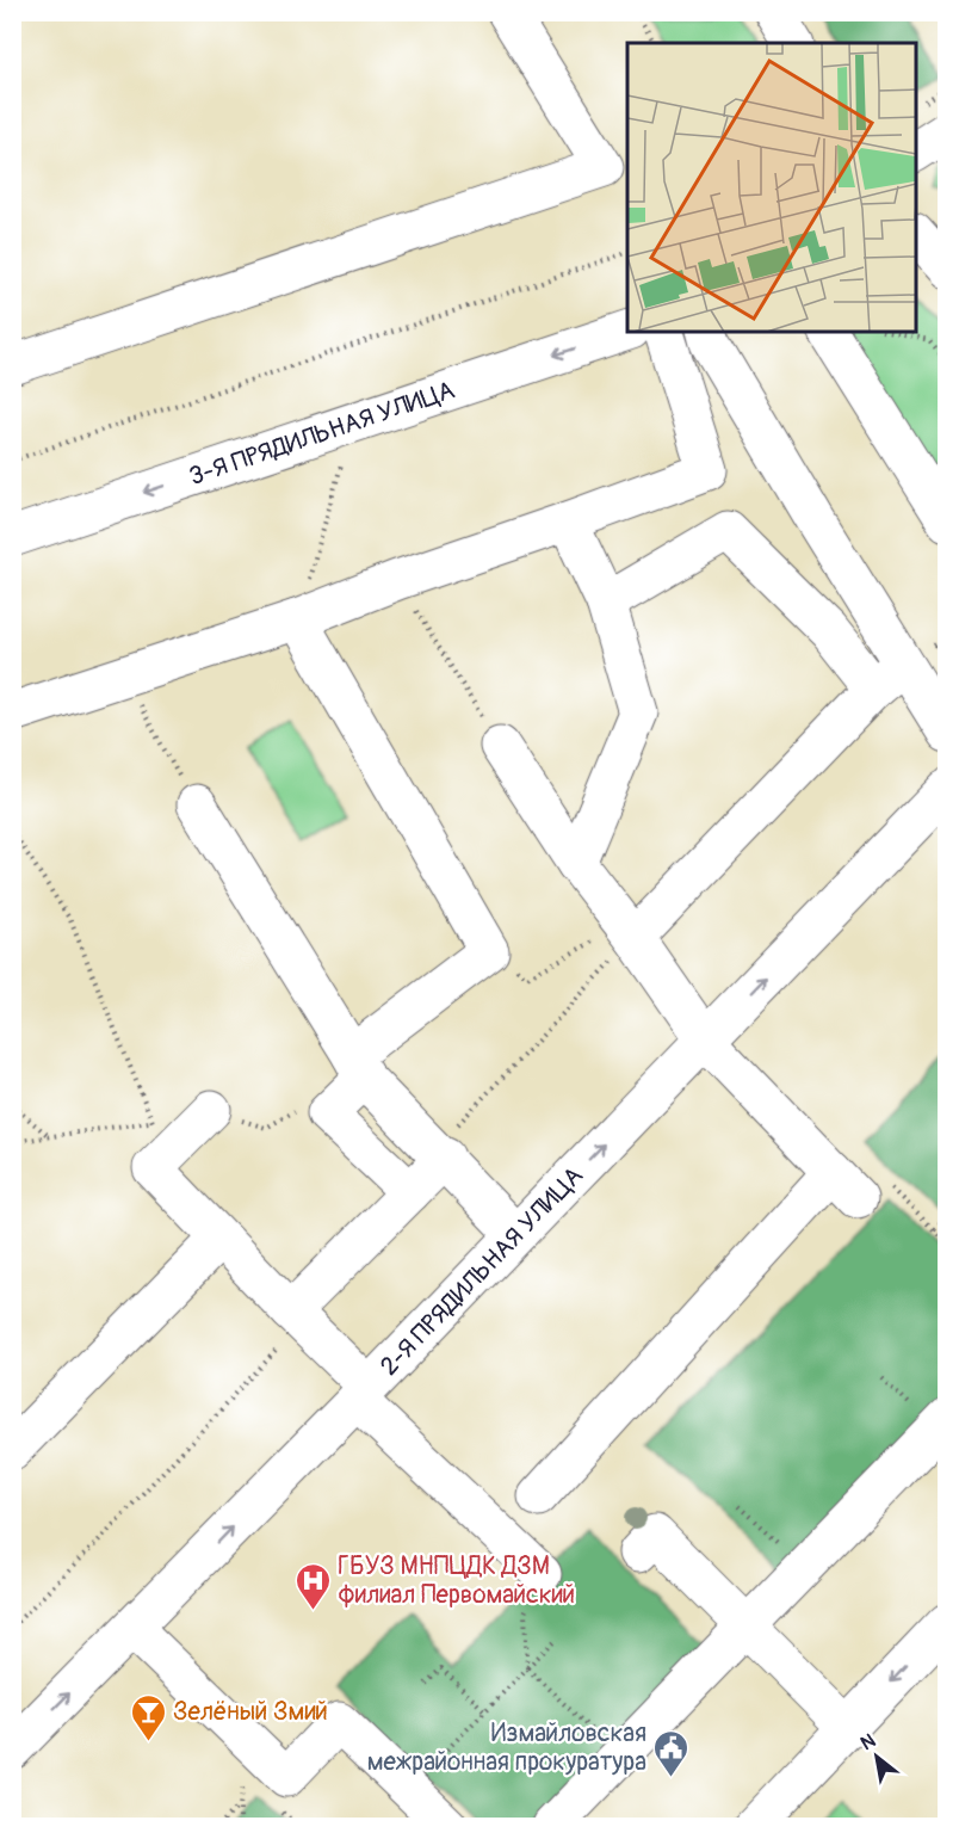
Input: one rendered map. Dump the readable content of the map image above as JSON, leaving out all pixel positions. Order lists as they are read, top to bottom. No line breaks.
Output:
{"streets":{"street":["3-Я ПРЯДИЛЬНАЯ УЛИЦА","2-Я ПРЯДИЛЬНАЯ УЛИЦА"]},"places":{"hospital":["ГБУЗ МНПЦДК ДЗМ филиал Первомайский"],"bar":["Зелёный Змий"],"public building":["Измайловская межрайонная прокуратура"]},"north":"top left"}
